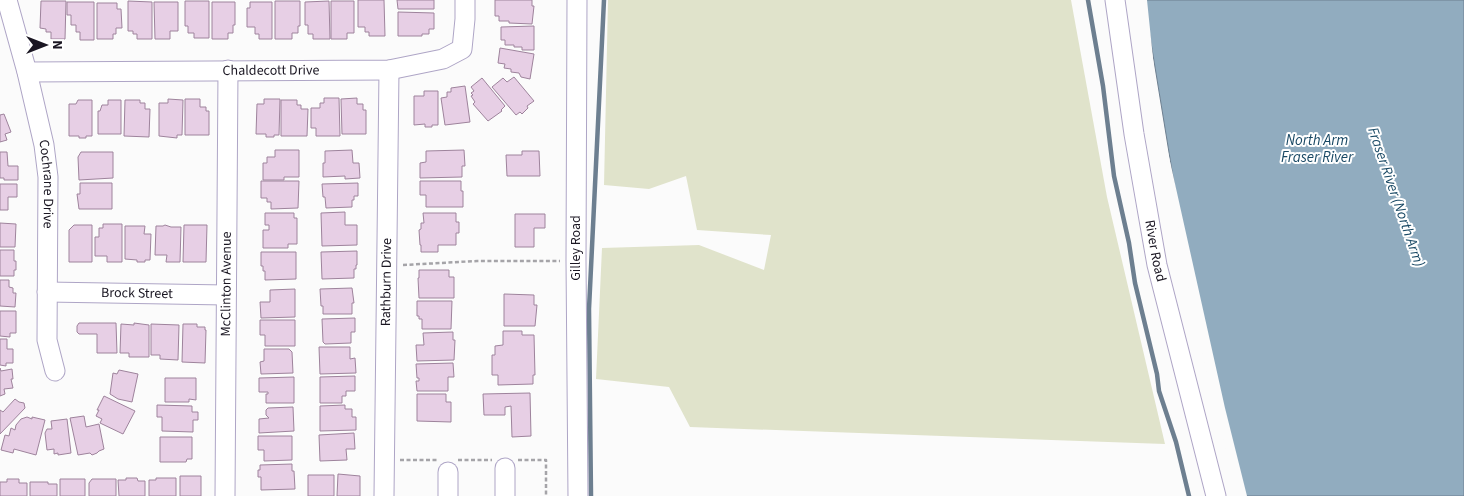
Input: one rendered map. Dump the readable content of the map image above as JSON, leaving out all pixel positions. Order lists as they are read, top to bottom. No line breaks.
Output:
{"streets":{"street":["Chaldecott Drive","Cochrane Drive","Gilley Road","River Road","McClinton Avenue","Rathburn Drive","Brock Street"]},"crossings":[["Chaldecott Drive","Cochrane Drive"],["Chaldecott Drive","McClinton Avenue"],["Chaldecott Drive","Rathburn Drive"],["Cochrane Drive","Brock Street"],["McClinton Avenue","Brock Street"]],"water":["North Arm Fraser River","Fraser River (North Arm)"],"north":"right"}
